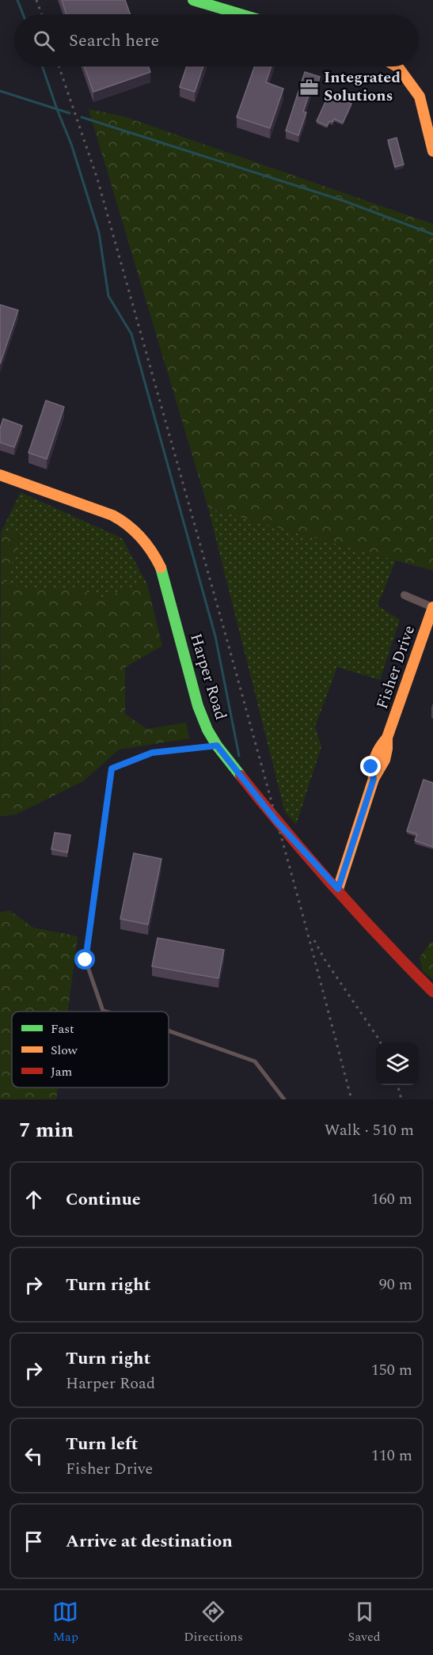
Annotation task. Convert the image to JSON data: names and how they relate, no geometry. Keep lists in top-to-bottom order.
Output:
{
  "streets": {
    "street": ["Fisher Drive", "Harper Road"]
  },
  "crossings": [
    ["Fisher Drive", "Harper Road"]
  ],
  "places": {
    "office": ["Integrated Solutions"]
  },
  "legend": ["Fast", "Slow", "Jam"],
  "page": {
    "search": "Search here",
    "heading": ["7 min", "Walk · 510 m"],
    "list": [
      ["Continue", "160 m"],
      ["Turn right", "90 m"],
      ["Turn right", "Harper Road", "150 m"],
      ["Turn left", "Fisher Drive", "110 m"],
      "Arrive at destination"
    ],
    "nav": ["Map", "Directions", "Saved"]
  }
}
